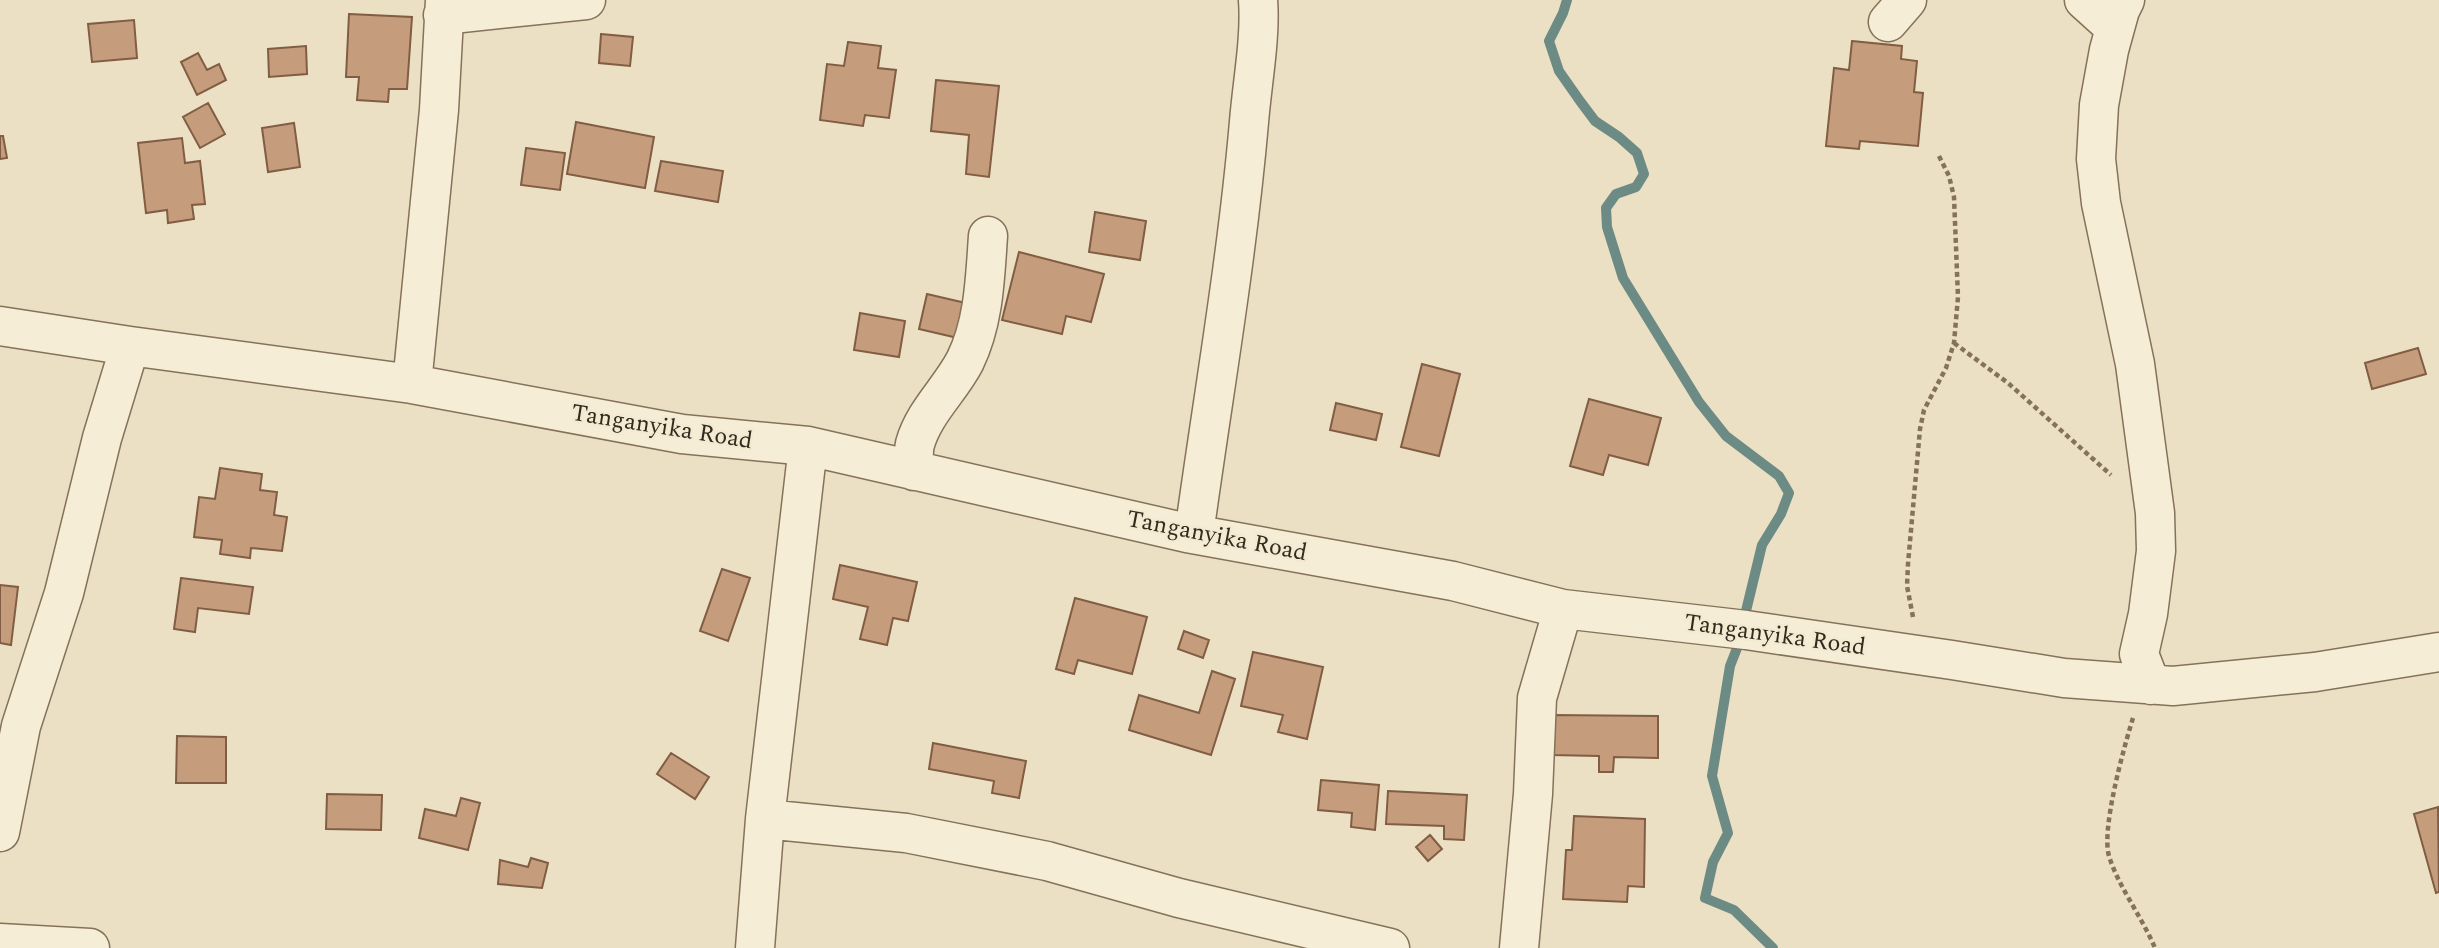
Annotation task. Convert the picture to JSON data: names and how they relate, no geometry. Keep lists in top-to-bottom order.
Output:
{
  "streets": {
    "street": ["Tanganyika Road"]
  }
}
